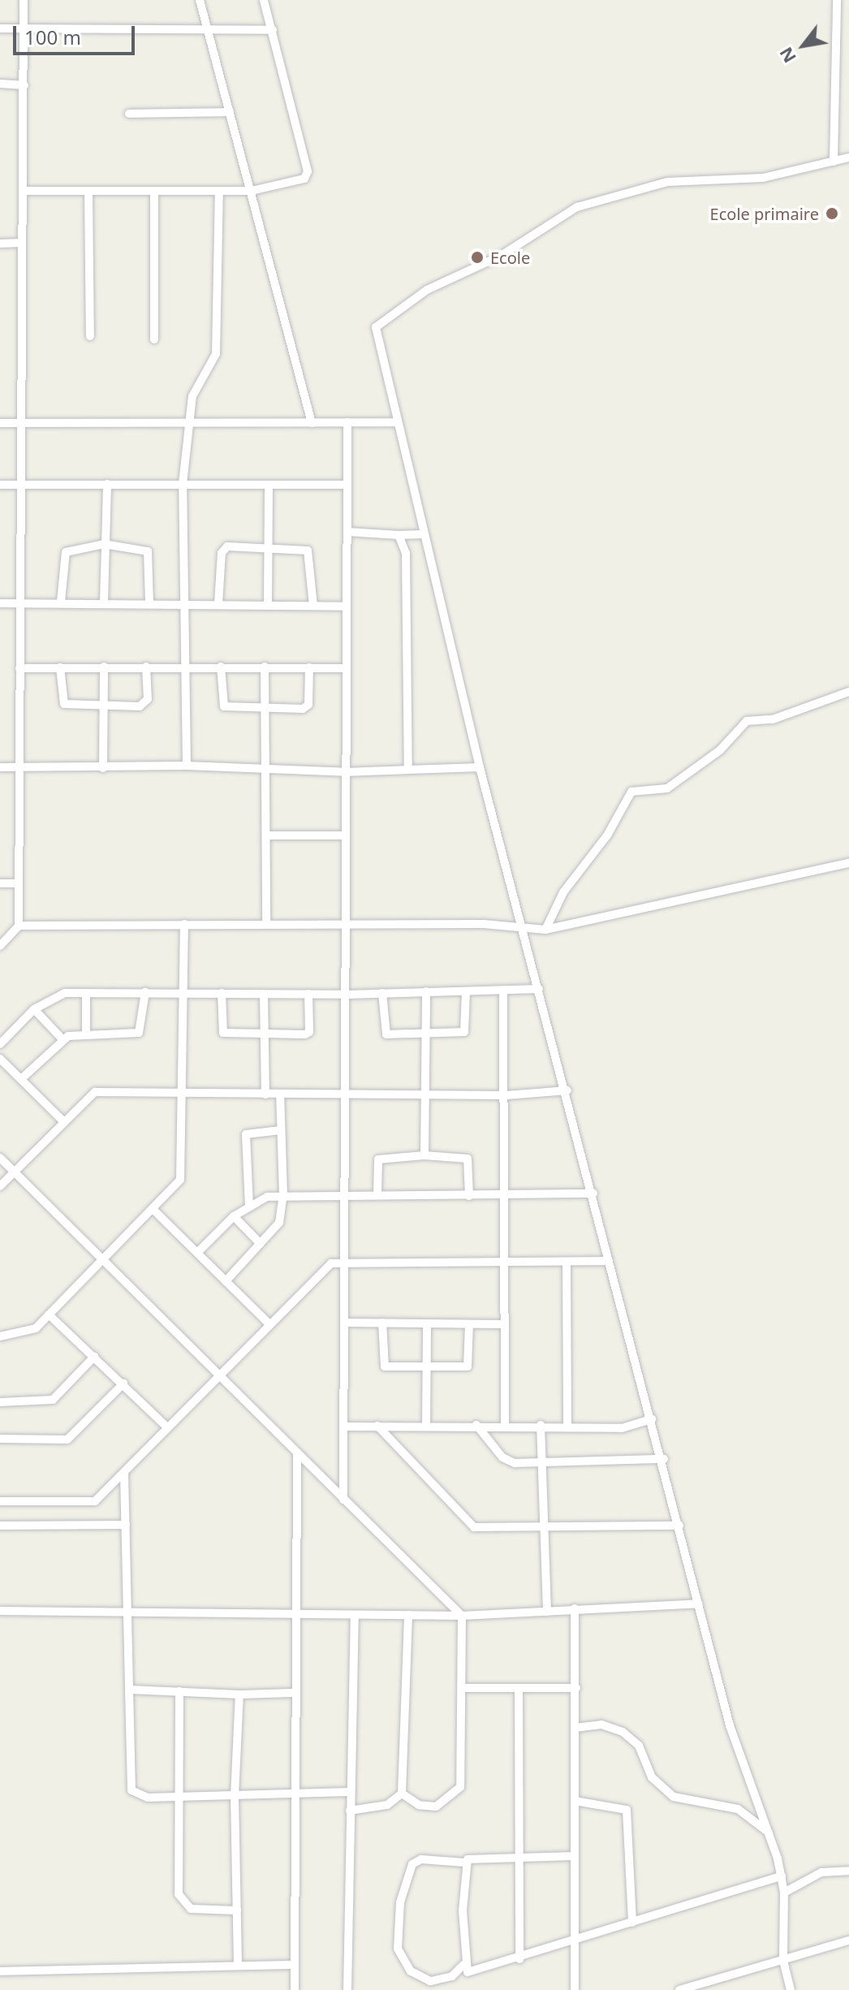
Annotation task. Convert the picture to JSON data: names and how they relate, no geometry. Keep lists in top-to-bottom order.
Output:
{
  "places": ["Ecole primaire", "Ecole"],
  "scale_bar": "100 m",
  "north": "bottom left"
}
